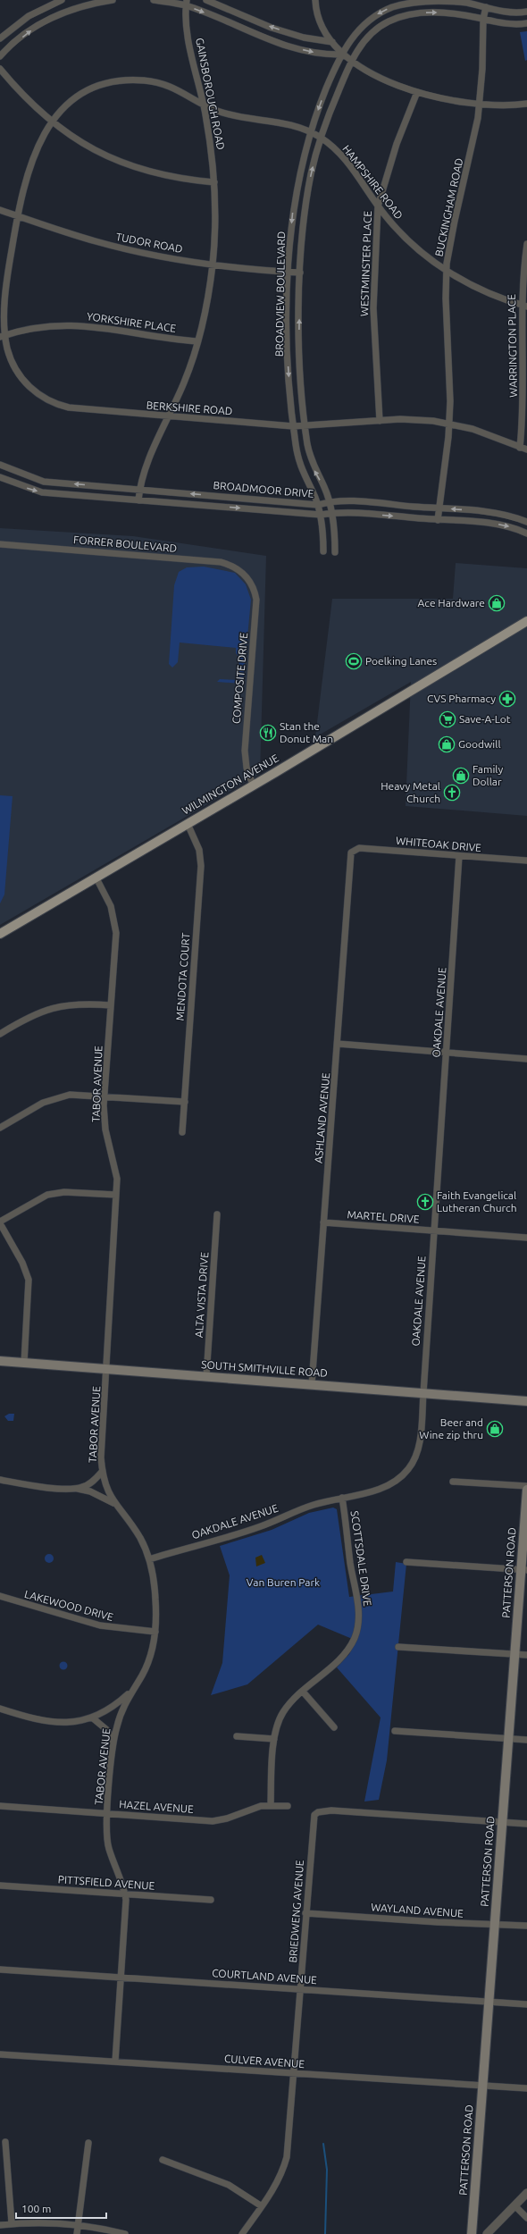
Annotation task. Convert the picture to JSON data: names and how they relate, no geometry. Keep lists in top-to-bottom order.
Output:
{
  "streets": {
    "main road": ["WILMINGTON AVENUE", "SOUTH SMITHVILLE ROAD", "PATTERSON ROAD"],
    "street": [
      "GAINSBOROUGH ROAD",
      "HAMPSHIRE ROAD",
      "BUCKINGHAM ROAD",
      "TUDOR ROAD",
      "WESTMINSTER PLACE",
      "BROADVIEW BOULEVARD",
      "YORKSHIRE PLACE",
      "WARRINGTON PLACE",
      "BERKSHIRE ROAD",
      "BROADMOOR DRIVE",
      "FORRER BOULEVARD",
      "COMPOSITE DRIVE",
      "WHITEOAK DRIVE",
      "MENDOTA COURT",
      "OAKDALE AVENUE",
      "TABOR AVENUE",
      "ASHLAND AVENUE",
      "MARTEL DRIVE",
      "ALTA VISTA DRIVE",
      "SCOTTSDALE DRIVE",
      "LAKEWOOD DRIVE",
      "HAZEL AVENUE",
      "PITTSFIELD AVENUE",
      "WAYLAND AVENUE",
      "BRIEDWENG AVENUE",
      "COURTLAND AVENUE",
      "CULVER AVENUE"
    ]
  },
  "crossings": [
    ["GAINSBOROUGH ROAD", "HAMPSHIRE ROAD"],
    ["GAINSBOROUGH ROAD", "TUDOR ROAD"],
    ["GAINSBOROUGH ROAD", "YORKSHIRE PLACE"],
    ["GAINSBOROUGH ROAD", "BERKSHIRE ROAD"],
    ["GAINSBOROUGH ROAD", "BROADMOOR DRIVE"],
    ["HAMPSHIRE ROAD", "BUCKINGHAM ROAD"],
    ["HAMPSHIRE ROAD", "TUDOR ROAD"],
    ["HAMPSHIRE ROAD", "WESTMINSTER PLACE"],
    ["HAMPSHIRE ROAD", "BROADVIEW BOULEVARD"],
    ["HAMPSHIRE ROAD", "WARRINGTON PLACE"],
    ["HAMPSHIRE ROAD", "BERKSHIRE ROAD"],
    ["BUCKINGHAM ROAD", "BROADVIEW BOULEVARD"],
    ["BUCKINGHAM ROAD", "BERKSHIRE ROAD"],
    ["BUCKINGHAM ROAD", "BROADMOOR DRIVE"],
    ["TUDOR ROAD", "BROADVIEW BOULEVARD"],
    ["TUDOR ROAD", "BERKSHIRE ROAD"],
    ["WESTMINSTER PLACE", "BERKSHIRE ROAD"],
    ["BROADVIEW BOULEVARD", "BERKSHIRE ROAD"],
    ["BROADVIEW BOULEVARD", "BROADMOOR DRIVE"],
    ["YORKSHIRE PLACE", "BERKSHIRE ROAD"],
    ["WARRINGTON PLACE", "BERKSHIRE ROAD"],
    ["FORRER BOULEVARD", "COMPOSITE DRIVE"],
    ["COMPOSITE DRIVE", "WILMINGTON AVENUE"],
    ["WILMINGTON AVENUE", "MENDOTA COURT"],
    ["WILMINGTON AVENUE", "TABOR AVENUE"],
    ["WHITEOAK DRIVE", "OAKDALE AVENUE"],
    ["WHITEOAK DRIVE", "ASHLAND AVENUE"],
    ["OAKDALE AVENUE", "TABOR AVENUE"],
    ["OAKDALE AVENUE", "MARTEL DRIVE"],
    ["OAKDALE AVENUE", "SOUTH SMITHVILLE ROAD"],
    ["OAKDALE AVENUE", "SCOTTSDALE DRIVE"],
    ["TABOR AVENUE", "SOUTH SMITHVILLE ROAD"],
    ["TABOR AVENUE", "LAKEWOOD DRIVE"],
    ["TABOR AVENUE", "HAZEL AVENUE"],
    ["TABOR AVENUE", "PITTSFIELD AVENUE"],
    ["TABOR AVENUE", "COURTLAND AVENUE"],
    ["TABOR AVENUE", "CULVER AVENUE"],
    ["ASHLAND AVENUE", "MARTEL DRIVE"],
    ["ASHLAND AVENUE", "SOUTH SMITHVILLE ROAD"],
    ["ALTA VISTA DRIVE", "SOUTH SMITHVILLE ROAD"],
    ["SCOTTSDALE DRIVE", "HAZEL AVENUE"],
    ["PATTERSON ROAD", "WAYLAND AVENUE"],
    ["PATTERSON ROAD", "BRIEDWENG AVENUE"],
    ["PATTERSON ROAD", "COURTLAND AVENUE"],
    ["PATTERSON ROAD", "CULVER AVENUE"],
    ["WAYLAND AVENUE", "BRIEDWENG AVENUE"],
    ["BRIEDWENG AVENUE", "COURTLAND AVENUE"],
    ["BRIEDWENG AVENUE", "CULVER AVENUE"]
  ],
  "parks": ["Van Buren Park"],
  "places": {
    "shop": [
      "Ace Hardware",
      "Goodwill",
      "Family Dollar",
      "Beer and Wine zip thru"
    ],
    "sports": ["Poelking Lanes"],
    "pharmacy": ["CVS Pharmacy"],
    "supermarket": ["Save-A-Lot"],
    "restaurant": ["Stan the Donut Man"],
    "church": ["Heavy Metal Church", "Faith Evangelical Lutheran Church"]
  },
  "scale_bar": "100 m"
}
